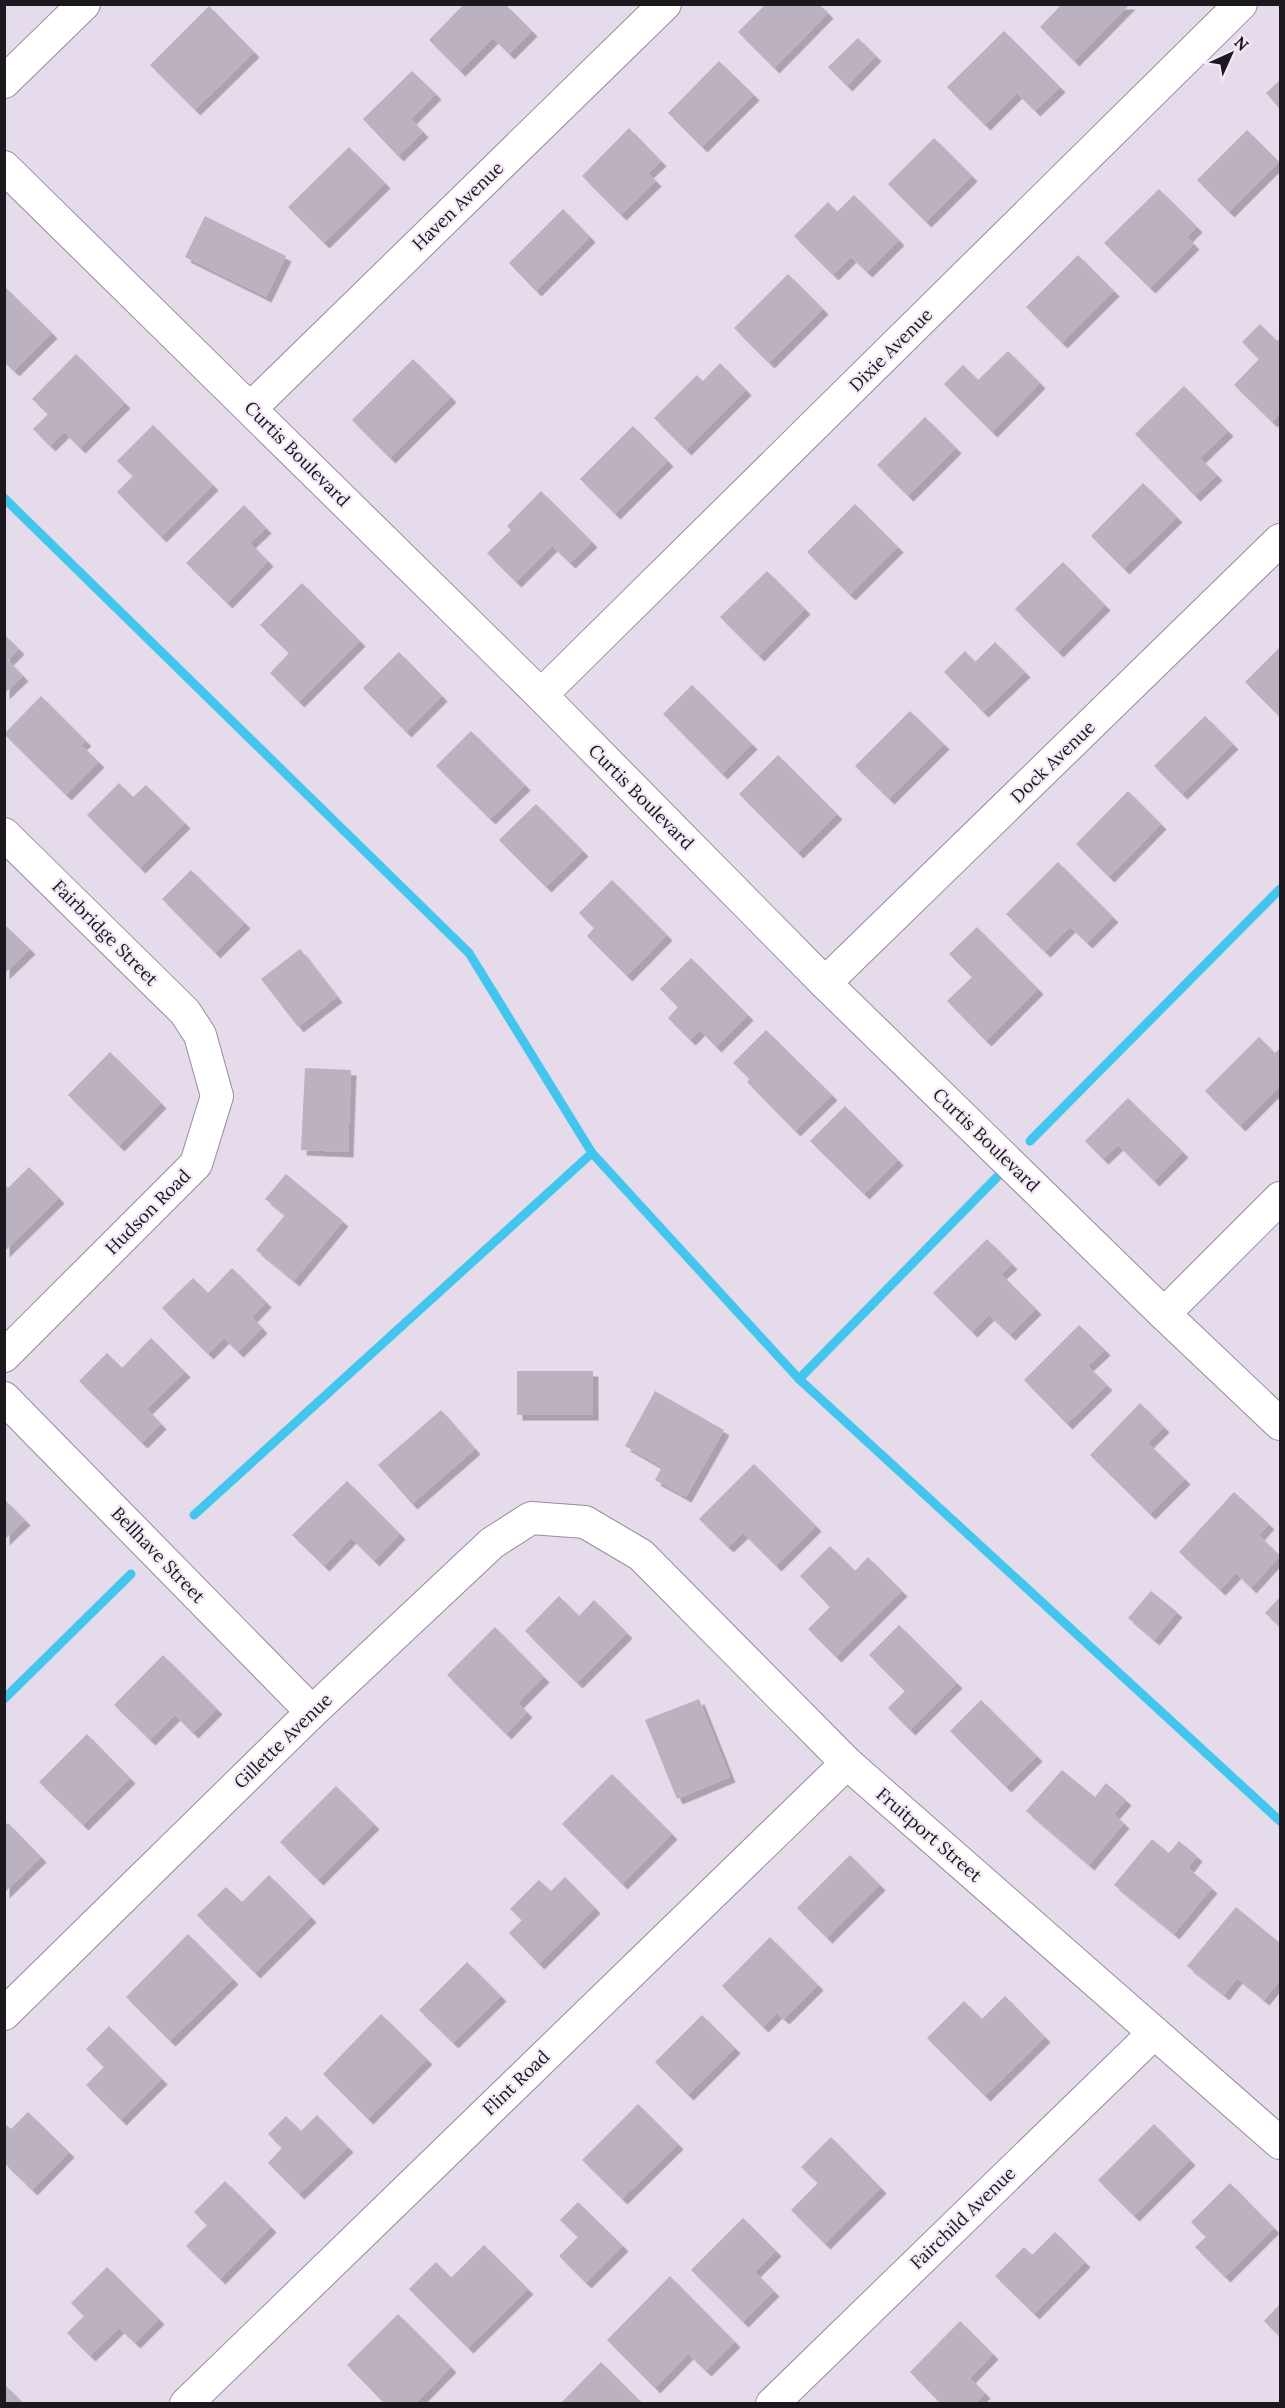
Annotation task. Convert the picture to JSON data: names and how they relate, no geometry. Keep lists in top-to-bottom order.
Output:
{
  "streets": {
    "street": [
      "Haven Avenue",
      "Dixie Avenue",
      "Curtis Boulevard",
      "Dock Avenue",
      "Fairbridge Street",
      "Hudson Road",
      "Bellhave Street",
      "Gillette Avenue",
      "Fruitport Street",
      "Flint Road",
      "Fairchild Avenue"
    ]
  },
  "crossings": [
    ["Haven Avenue", "Curtis Boulevard"],
    ["Dixie Avenue", "Curtis Boulevard"],
    ["Curtis Boulevard", "Dock Avenue"],
    ["Fairbridge Street", "Hudson Road"],
    ["Bellhave Street", "Gillette Avenue"],
    ["Gillette Avenue", "Fruitport Street"],
    ["Fruitport Street", "Flint Road"],
    ["Fruitport Street", "Fairchild Avenue"]
  ],
  "north": "top right"
}
